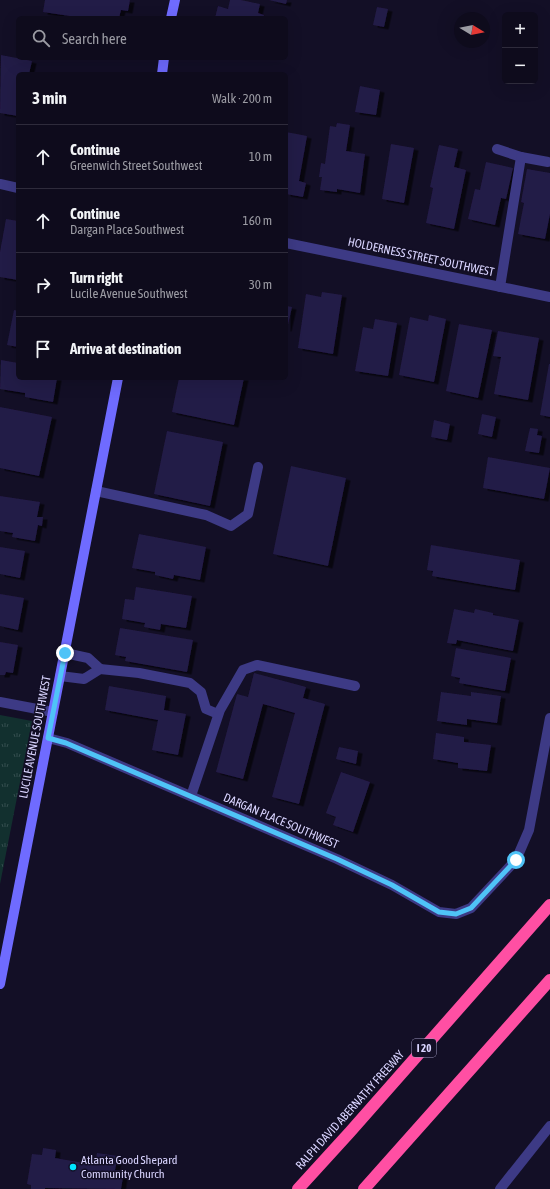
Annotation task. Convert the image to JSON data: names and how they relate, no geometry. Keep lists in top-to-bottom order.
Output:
{
  "streets": {
    "highway": ["I 20", "RALPH DAVID ABERNATHY FREEWAY"],
    "street": ["HOLDERNESS STREET SOUTHWEST", "LUCILE AVENUE SOUTHWEST", "DARGAN PLACE SOUTHWEST"]
  },
  "crossings": [
    ["LUCILE AVENUE SOUTHWEST", "DARGAN PLACE SOUTHWEST"]
  ],
  "places": ["Atlanta Good Shepard Community Church"],
  "north": "right",
  "page": {
    "map_buttons": ["+", "−"],
    "search": "Search here",
    "heading": ["3 min", "Walk · 200 m"],
    "list": [
      ["Continue", "Greenwich Street Southwest", "10 m"],
      ["Continue", "Dargan Place Southwest", "160 m"],
      ["Turn right", "Lucile Avenue Southwest", "30 m"],
      "Arrive at destination"
    ]
  }
}
